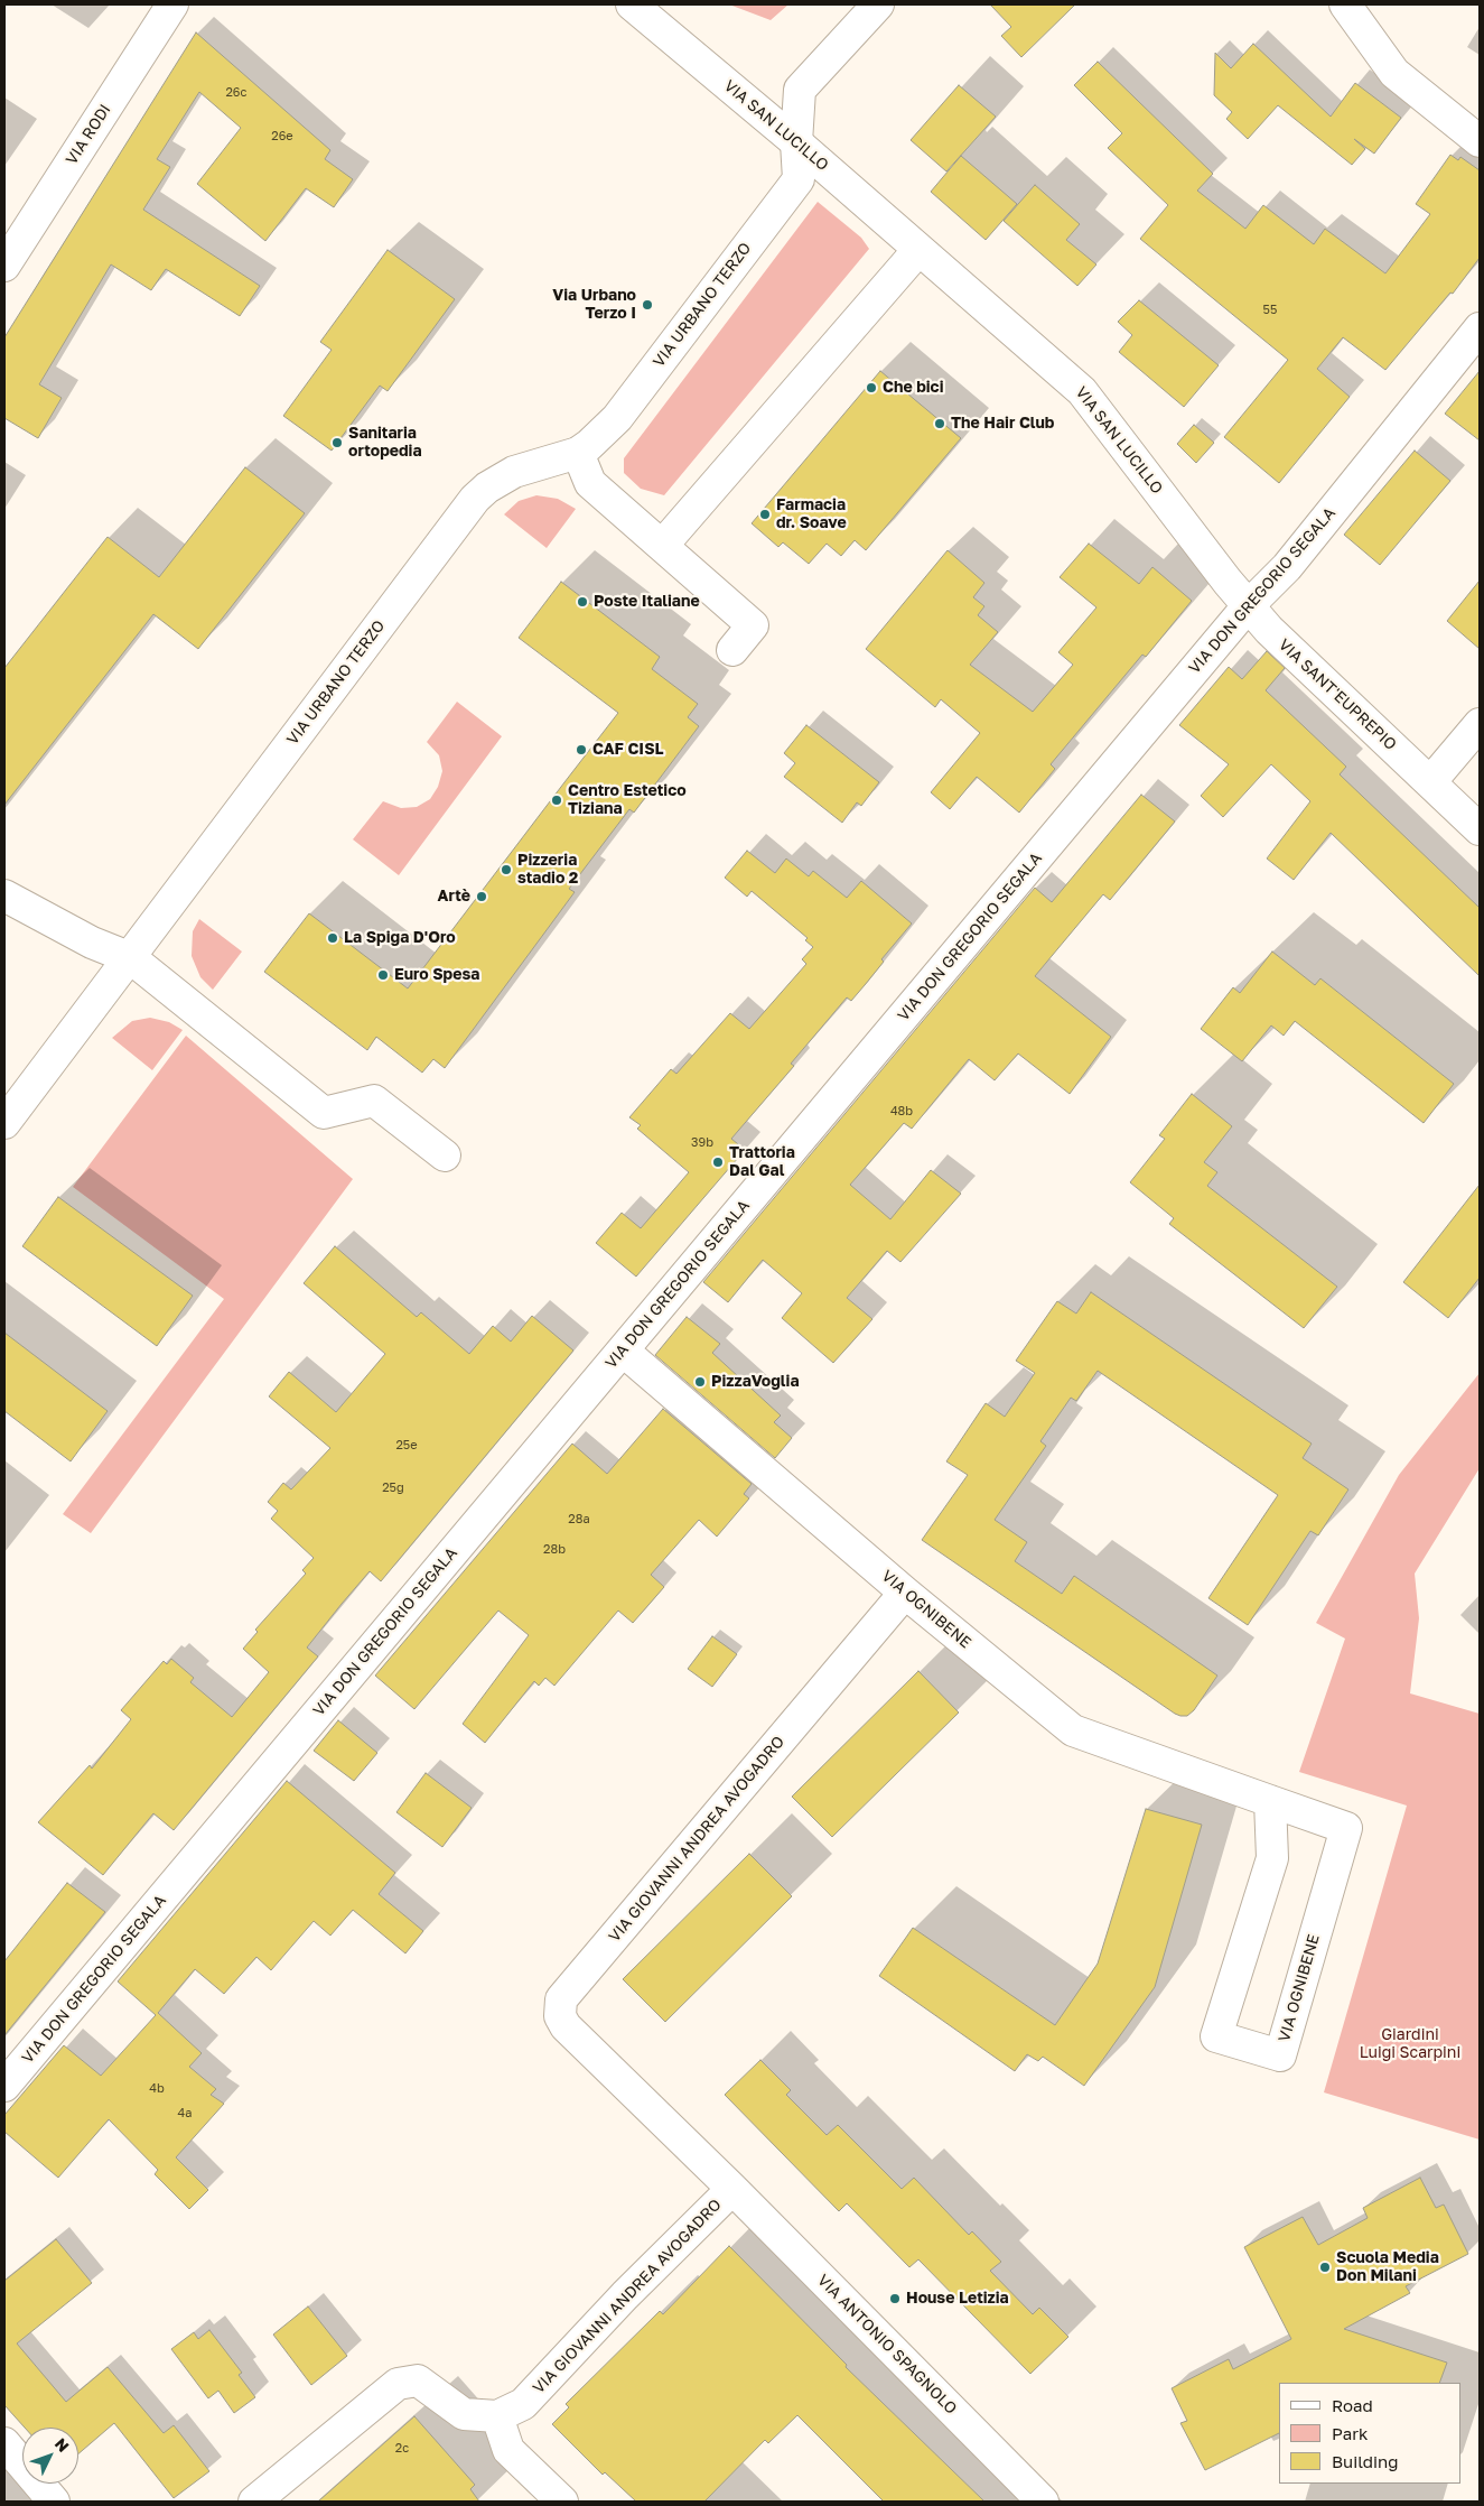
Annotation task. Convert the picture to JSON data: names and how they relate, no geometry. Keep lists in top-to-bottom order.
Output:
{
  "streets": {
    "street": [
      "VIA SAN LUCILLO",
      "VIA RODI",
      "VIA URBANO TERZO",
      "VIA DON GREGORIO SEGALA",
      "VIA SANT'EUPREPIO",
      "VIA OGNIBENE",
      "VIA GIOVANNI ANDREA AVOGADRO",
      "VIA ANTONIO SPAGNOLO"
    ]
  },
  "crossings": [
    ["VIA SAN LUCILLO", "VIA URBANO TERZO"],
    ["VIA SAN LUCILLO", "VIA DON GREGORIO SEGALA"],
    ["VIA SAN LUCILLO", "VIA SANT'EUPREPIO"],
    ["VIA DON GREGORIO SEGALA", "VIA SANT'EUPREPIO"],
    ["VIA DON GREGORIO SEGALA", "VIA OGNIBENE"],
    ["VIA OGNIBENE", "VIA GIOVANNI ANDREA AVOGADRO"],
    ["VIA GIOVANNI ANDREA AVOGADRO", "VIA ANTONIO SPAGNOLO"]
  ],
  "parks": ["Giardini Luigi Scarpini"],
  "places": [
    "Via Urbano Terzo I",
    "Che bici",
    "The Hair Club",
    "Sanitaria ortopedia",
    "Farmacia dr. Soave",
    "Poste Italiane",
    "CAF CISL",
    "Centro Estetico Tiziana",
    "Pizzeria stadio 2",
    "Artè",
    "La Spiga D'Oro",
    "Euro Spesa",
    "Trattoria Dal Gal",
    "PizzaVoglia",
    "Scuola Media Don Milani",
    "House Letizia"
  ],
  "house_numbers": [
    "26c",
    "26e",
    "55",
    "48b",
    "39b",
    "25e",
    "25g",
    "28a",
    "28b",
    "4b",
    "4a",
    "2c"
  ],
  "legend": ["Road", "Park", "Building"],
  "north": "top right"
}
